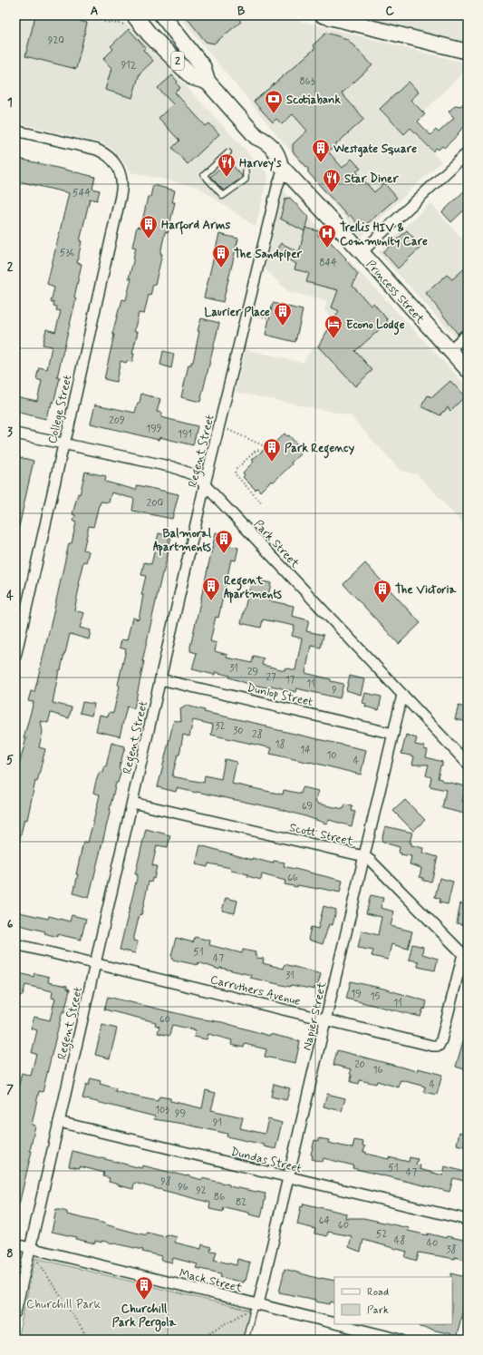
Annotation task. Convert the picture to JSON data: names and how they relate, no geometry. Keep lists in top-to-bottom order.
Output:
{
  "streets": {
    "main road": ["2", "Princess Street"],
    "street": [
      "College Street",
      "Regent Street",
      "Park Street",
      "Dunlop Street",
      "Scott Street",
      "Carruthers Avenue",
      "Napier Street",
      "Dundas Street",
      "Mack Street"
    ]
  },
  "crossings": [
    ["Princess Street", "Regent Street"],
    ["College Street", "Park Street"],
    ["Regent Street", "Park Street"],
    ["Regent Street", "Dunlop Street"],
    ["Regent Street", "Scott Street"],
    ["Regent Street", "Carruthers Avenue"],
    ["Regent Street", "Dundas Street"],
    ["Regent Street", "Mack Street"],
    ["Park Street", "Napier Street"],
    ["Dunlop Street", "Napier Street"],
    ["Scott Street", "Carruthers Avenue"],
    ["Scott Street", "Napier Street"],
    ["Carruthers Avenue", "Napier Street"],
    ["Napier Street", "Dundas Street"],
    ["Napier Street", "Mack Street"]
  ],
  "parks": ["Churchill Park"],
  "places": {
    "bank": ["Scotiabank"],
    "building": [
      "Westgate Square",
      "Harford Arms",
      "The Sandpiper",
      "Laurier Place",
      "Park Regency",
      "Balmoral Apartments",
      "Regent Apartments",
      "The Victoria",
      "Churchill Park Pergola"
    ],
    "restaurant": ["Harvey's", "Star Diner"],
    "hospital": ["Trellis HIV & Community Care"],
    "hotel": ["Econo Lodge"]
  },
  "house_numbers": [
    "920",
    "912",
    "863",
    "544",
    "536",
    "844",
    "209",
    "199",
    "191",
    "200",
    "31",
    "29",
    "27",
    "17",
    "11",
    "9",
    "32",
    "30",
    "28",
    "18",
    "14",
    "10",
    "4",
    "69",
    "66",
    "51",
    "47",
    "31",
    "19",
    "15",
    "11",
    "60",
    "20",
    "16",
    "4",
    "103",
    "99",
    "91",
    "51",
    "47",
    "98",
    "96",
    "92",
    "86",
    "82",
    "64",
    "60",
    "52",
    "48",
    "40",
    "38"
  ],
  "legend": ["Road", "Park"],
  "grid": {
    "columns": ["A", "B", "C"],
    "rows": [
      "1",
      "2",
      "3",
      "4",
      "5",
      "6",
      "7",
      "8"
    ]
  }
}
